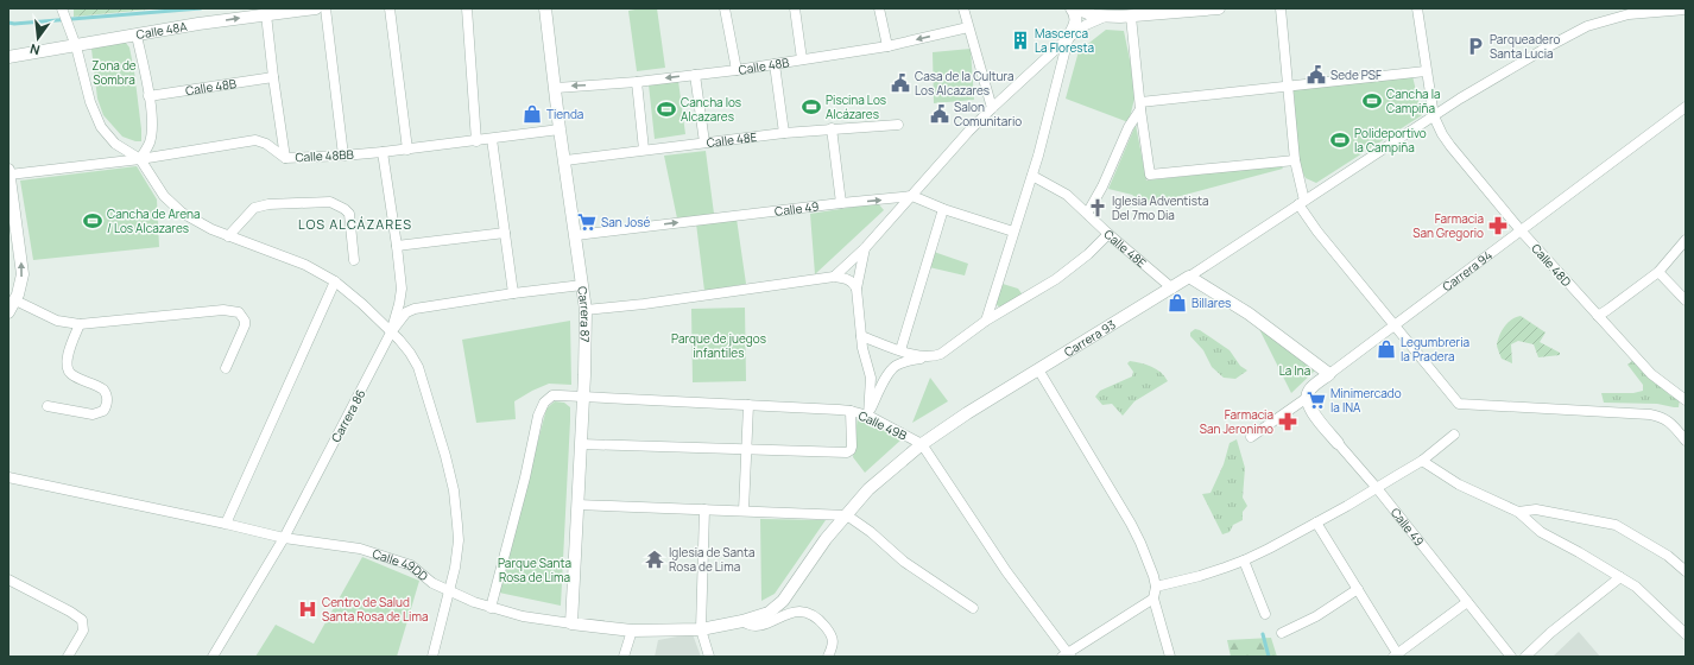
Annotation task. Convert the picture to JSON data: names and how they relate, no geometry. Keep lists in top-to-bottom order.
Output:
{
  "streets": {
    "street": [
      "Calle 48A",
      "Calle 48B",
      "Calle 48E",
      "Calle 48BB",
      "Calle 49",
      "Calle 48D",
      "Carrera 94",
      "Carrera 87",
      "Carrera 93",
      "Carrera 86",
      "Calle 49B",
      "Calle 49DD"
    ]
  },
  "crossings": [
    ["Calle 48B", "Carrera 87"],
    ["Calle 48E", "Carrera 87"],
    ["Calle 48E", "Carrera 93"],
    ["Calle 48BB", "Carrera 87"],
    ["Calle 48BB", "Carrera 86"],
    ["Calle 49", "Carrera 94"],
    ["Calle 49", "Carrera 87"],
    ["Calle 48D", "Carrera 94"],
    ["Calle 48D", "Carrera 93"],
    ["Carrera 87", "Calle 49B"],
    ["Carrera 87", "Calle 49DD"],
    ["Carrera 93", "Calle 49B"],
    ["Carrera 93", "Calle 49DD"],
    ["Carrera 86", "Calle 49DD"],
    ["Calle 49B", "Calle 49DD"]
  ],
  "one_way": ["Calle 48A", "Calle 48B"],
  "districts": ["LOS ALCÁZARES"],
  "parks": [
    "Zona de Sombra",
    "Parque de juegos infantiles",
    "La Ina",
    "Parque Santa Rosa de Lima"
  ],
  "places": {
    "building": ["Mascerca La Floresta"],
    "parking": ["Parqueadero Santa Lucia"],
    "public building": ["Sede PSF", "Casa de la Cultura Los Alcazares", "Salon Comunitario"],
    "sports": [
      "Cancha la Campiña",
      "Piscina Los Alcázares",
      "Cancha los Alcazares",
      "Polideportivo la Campiña",
      "Cancha de Arena / Los Alcazares"
    ],
    "shop": ["Tienda", "Billares", "Legumbreria la Pradera"],
    "church": ["Iglesia Adventista Del 7mo Dia"],
    "supermarket": ["San José", "Minimercado la INA"],
    "pharmacy": ["Farmacia San Gregorio", "Farmacia San Jeronimo"],
    "temple": ["Iglesia de Santa Rosa de Lima"],
    "hospital": ["Centro de Salud Santa Rosa de Lima"]
  },
  "north": "bottom"
}
